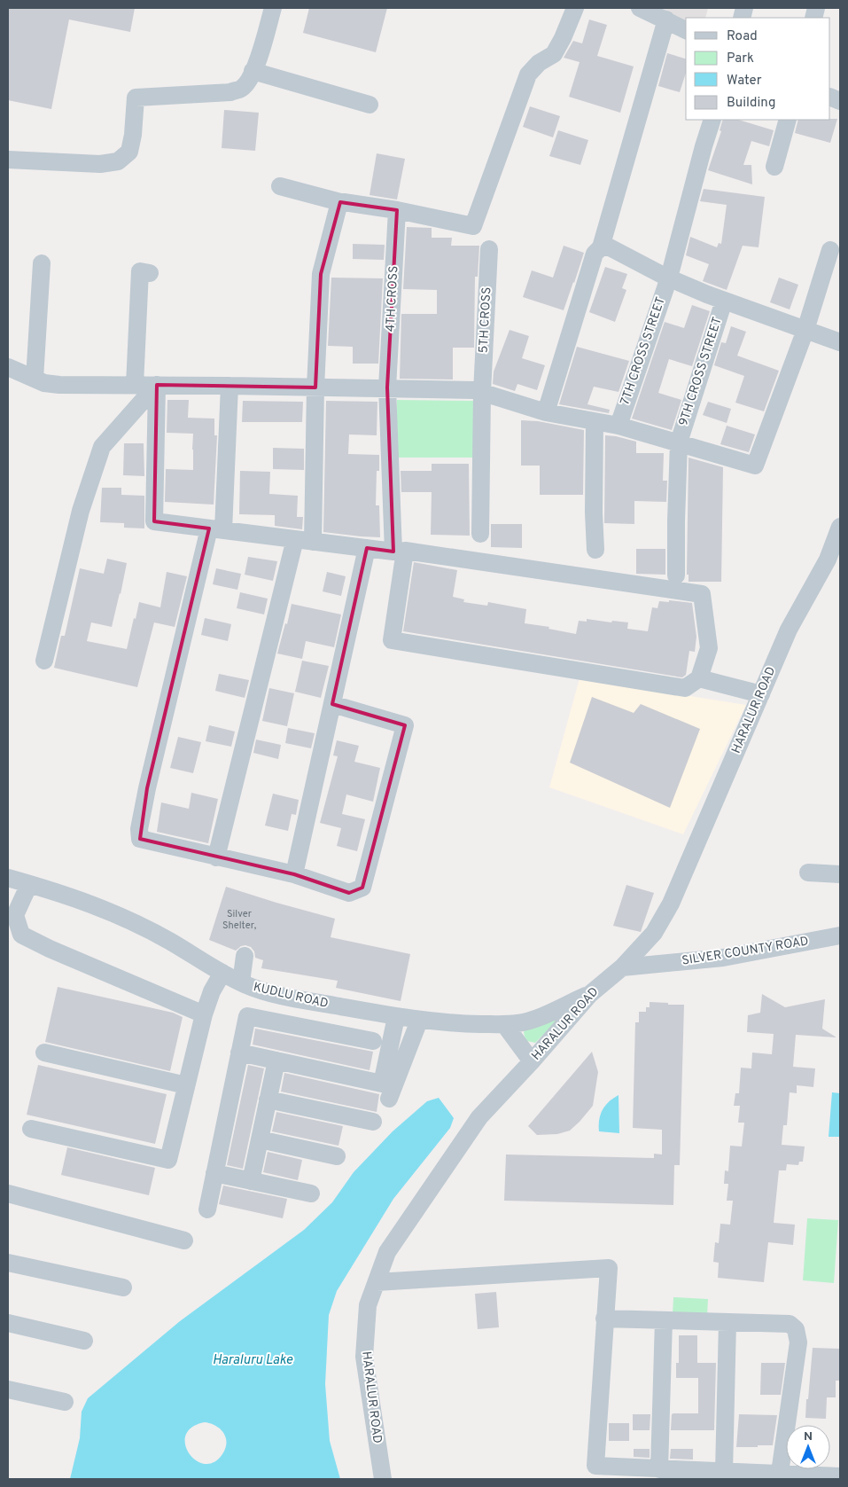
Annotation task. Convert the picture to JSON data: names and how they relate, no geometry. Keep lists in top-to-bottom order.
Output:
{
  "streets": {
    "street": [
      "4TH CROSS",
      "5TH CROSS",
      "7TH CROSS STREET",
      "9TH CROSS STREET",
      "HARALUR ROAD",
      "SILVER COUNTY ROAD",
      "KUDLU ROAD"
    ]
  },
  "crossings": [
    ["HARALUR ROAD", "SILVER COUNTY ROAD"],
    ["HARALUR ROAD", "KUDLU ROAD"]
  ],
  "water": ["Haraluru Lake"],
  "house_numbers": ["Silver Shelter,"],
  "legend": [
    "Road",
    "Park",
    "Water",
    "Building"
  ],
  "north": "top"
}
